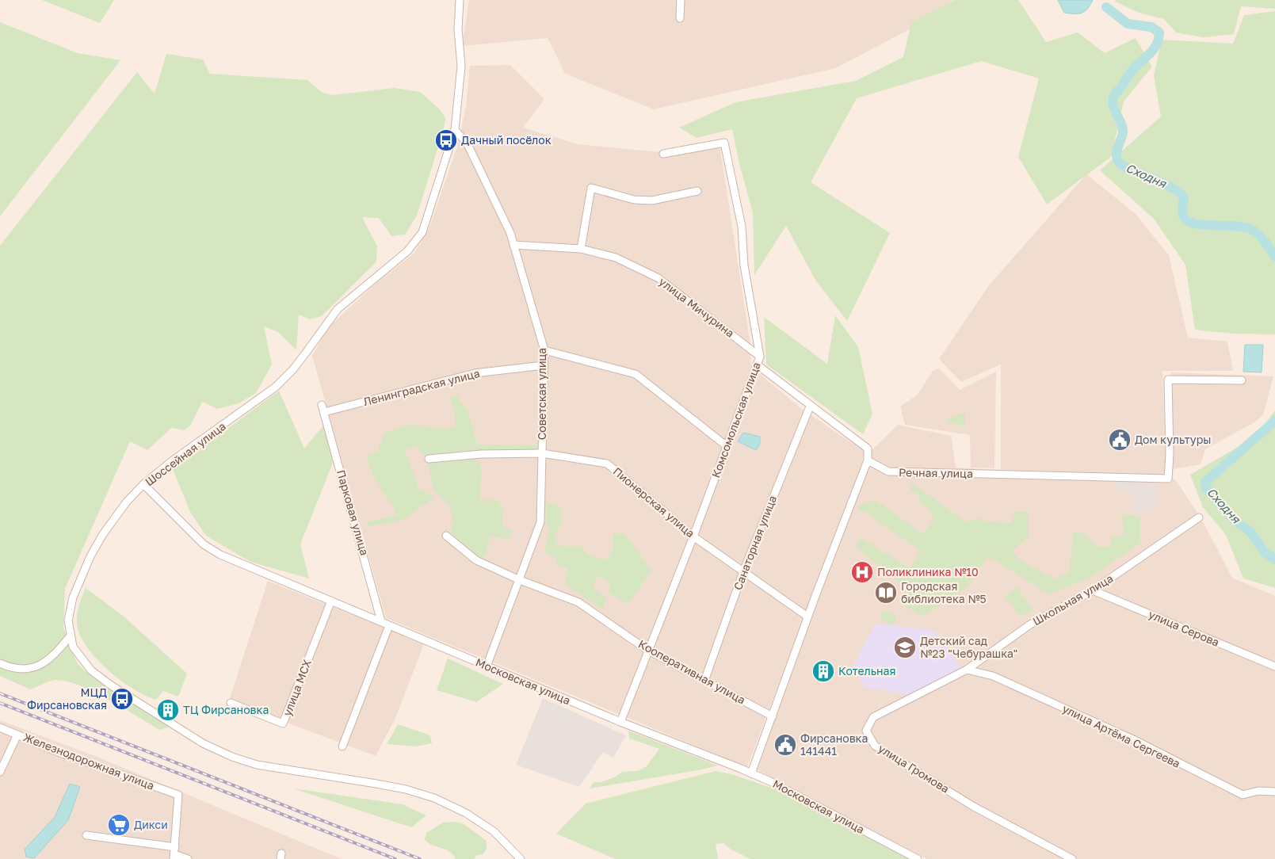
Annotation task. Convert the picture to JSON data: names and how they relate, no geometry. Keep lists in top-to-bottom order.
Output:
{
  "streets": {
    "street": [
      "улица Мичурина",
      "Ленинградская улица",
      "Советская улица",
      "Комсомольская улица",
      "Шоссейная улица",
      "Речная улица",
      "Пионерская улица",
      "Парковая улица",
      "Санаторная улица",
      "Школьная улица",
      "улица Серова",
      "Кооперативная улица",
      "Московская улица",
      "улица МСХ",
      "улица Артёма Сергеева",
      "Железнодорожная улица",
      "улица Громова"
    ]
  },
  "crossings": [
    ["улица Мичурина", "Советская улица"],
    ["улица Мичурина", "Комсомольская улица"],
    ["Ленинградская улица", "Советская улица"],
    ["Ленинградская улица", "Парковая улица"],
    ["Советская улица", "Шоссейная улица"],
    ["Советская улица", "Пионерская улица"],
    ["Советская улица", "Кооперативная улица"],
    ["Советская улица", "Московская улица"],
    ["Комсомольская улица", "Пионерская улица"],
    ["Комсомольская улица", "Кооперативная улица"],
    ["Комсомольская улица", "Московская улица"],
    ["Шоссейная улица", "Московская улица"],
    ["Пионерская улица", "Санаторная улица"],
    ["Парковая улица", "Московская улица"],
    ["Санаторная улица", "Кооперативная улица"],
    ["Школьная улица", "улица Серова"],
    ["Школьная улица", "улица Артёма Сергеева"],
    ["Школьная улица", "улица Громова"],
    ["Московская улица", "улица МСХ"],
    ["улица Артёма Сергеева", "улица Громова"]
  ],
  "water": ["Сходня"],
  "places": {
    "bus stop": ["Дачный посёлок", "МЦД Фирсановская"],
    "public building": ["Дом культуры", "Фирсановка 141441"],
    "hospital": ["Поликлиника №10"],
    "library": ["Городская библиотека №5"],
    "school or university": ["Детский сад №23 \"Чебурашка\""],
    "building": ["Котельная", "ТЦ Фирсановка"],
    "supermarket": ["Дикси"]
  }
}
